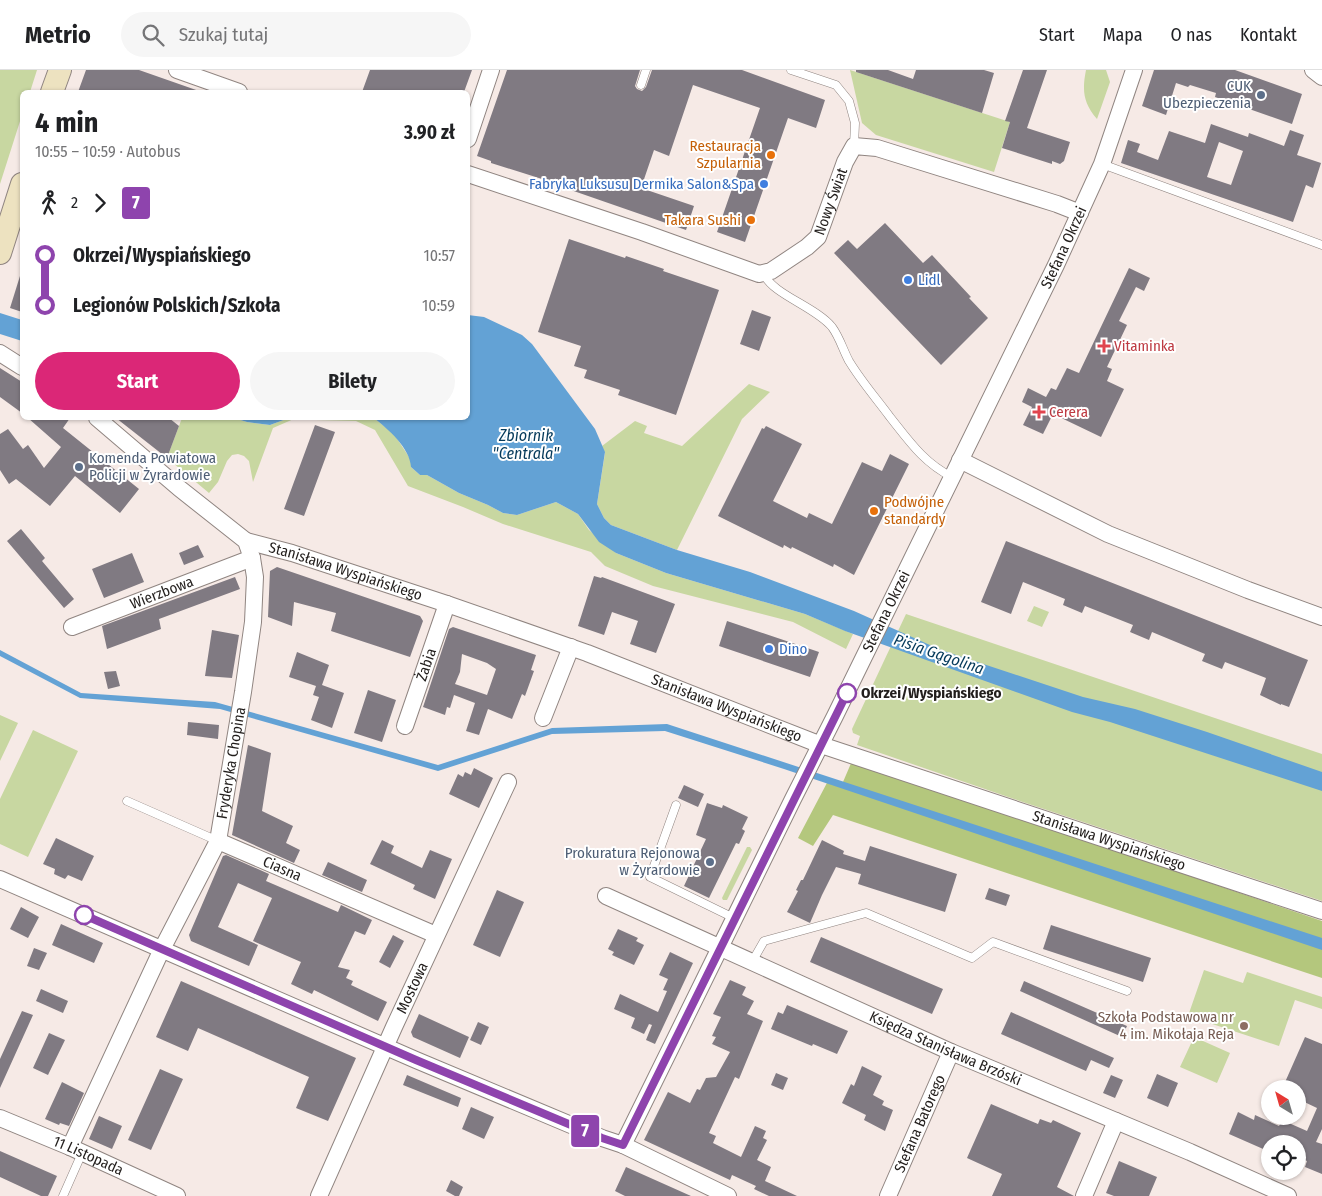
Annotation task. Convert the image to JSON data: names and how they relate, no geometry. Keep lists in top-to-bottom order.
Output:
{
  "streets": {
    "street": [
      "Nowy Świat",
      "Stefana Okrzei",
      "Stanisława Wyspiańskiego",
      "Wierzbowa",
      "Żabia",
      "Fryderyka Chopina",
      "Ciasna",
      "Mostowa",
      "Księdza Stanisława Brzóski",
      "Stefana Batorego",
      "11 Listopada"
    ]
  },
  "crossings": [
    ["Stefana Okrzei", "Stanisława Wyspiańskiego"],
    ["Stefana Okrzei", "Księdza Stanisława Brzóski"],
    ["Stanisława Wyspiańskiego", "Żabia"],
    ["Stanisława Wyspiańskiego", "Fryderyka Chopina"],
    ["Wierzbowa", "Fryderyka Chopina"],
    ["Fryderyka Chopina", "Ciasna"],
    ["Fryderyka Chopina", "11 Listopada"],
    ["Ciasna", "Mostowa"],
    ["Księdza Stanisława Brzóski", "Stefana Batorego"]
  ],
  "water": ["Zbiornik \"Centrala\"", "Pisia Gągolina"],
  "places": {
    "other": [
      "CUK Ubezpieczenia",
      "Restauracja Szpularnia",
      "Fabryka Luksusu Dermika Salon&Spa",
      "Takara Sushi",
      "Lidl",
      "Komenda Powiatowa Policji w Żyrardowie",
      "Podwójne standardy",
      "Dino",
      "Okrzei/Wyspiańskiego",
      "Prokuratura Rejonowa w Żyrardowie",
      "Szkoła Podstawowa nr 4 im. Mikołaja Reja"
    ],
    "health": ["Vitaminka", "Cerera"]
  },
  "lines": ["bus line 7"],
  "north": "top left",
  "page": {
    "header": "Metrio",
    "search": "Szukaj tutaj",
    "nav": [
      "Start",
      "Mapa",
      "O nas",
      "Kontakt"
    ],
    "on_map": "7",
    "heading": ["4 min", "10:55 – 10:59 · Autobus", "3.90 zł"],
    "legs": ["2", "7"],
    "list": [
      {
        "name": "Okrzei/Wyspiańskiego",
        "value": "10:57"
      },
      {
        "name": "Legionów Polskich/Szkoła",
        "value": "10:59"
      }
    ],
    "buttons": ["Start", "Bilety"]
  }
}
